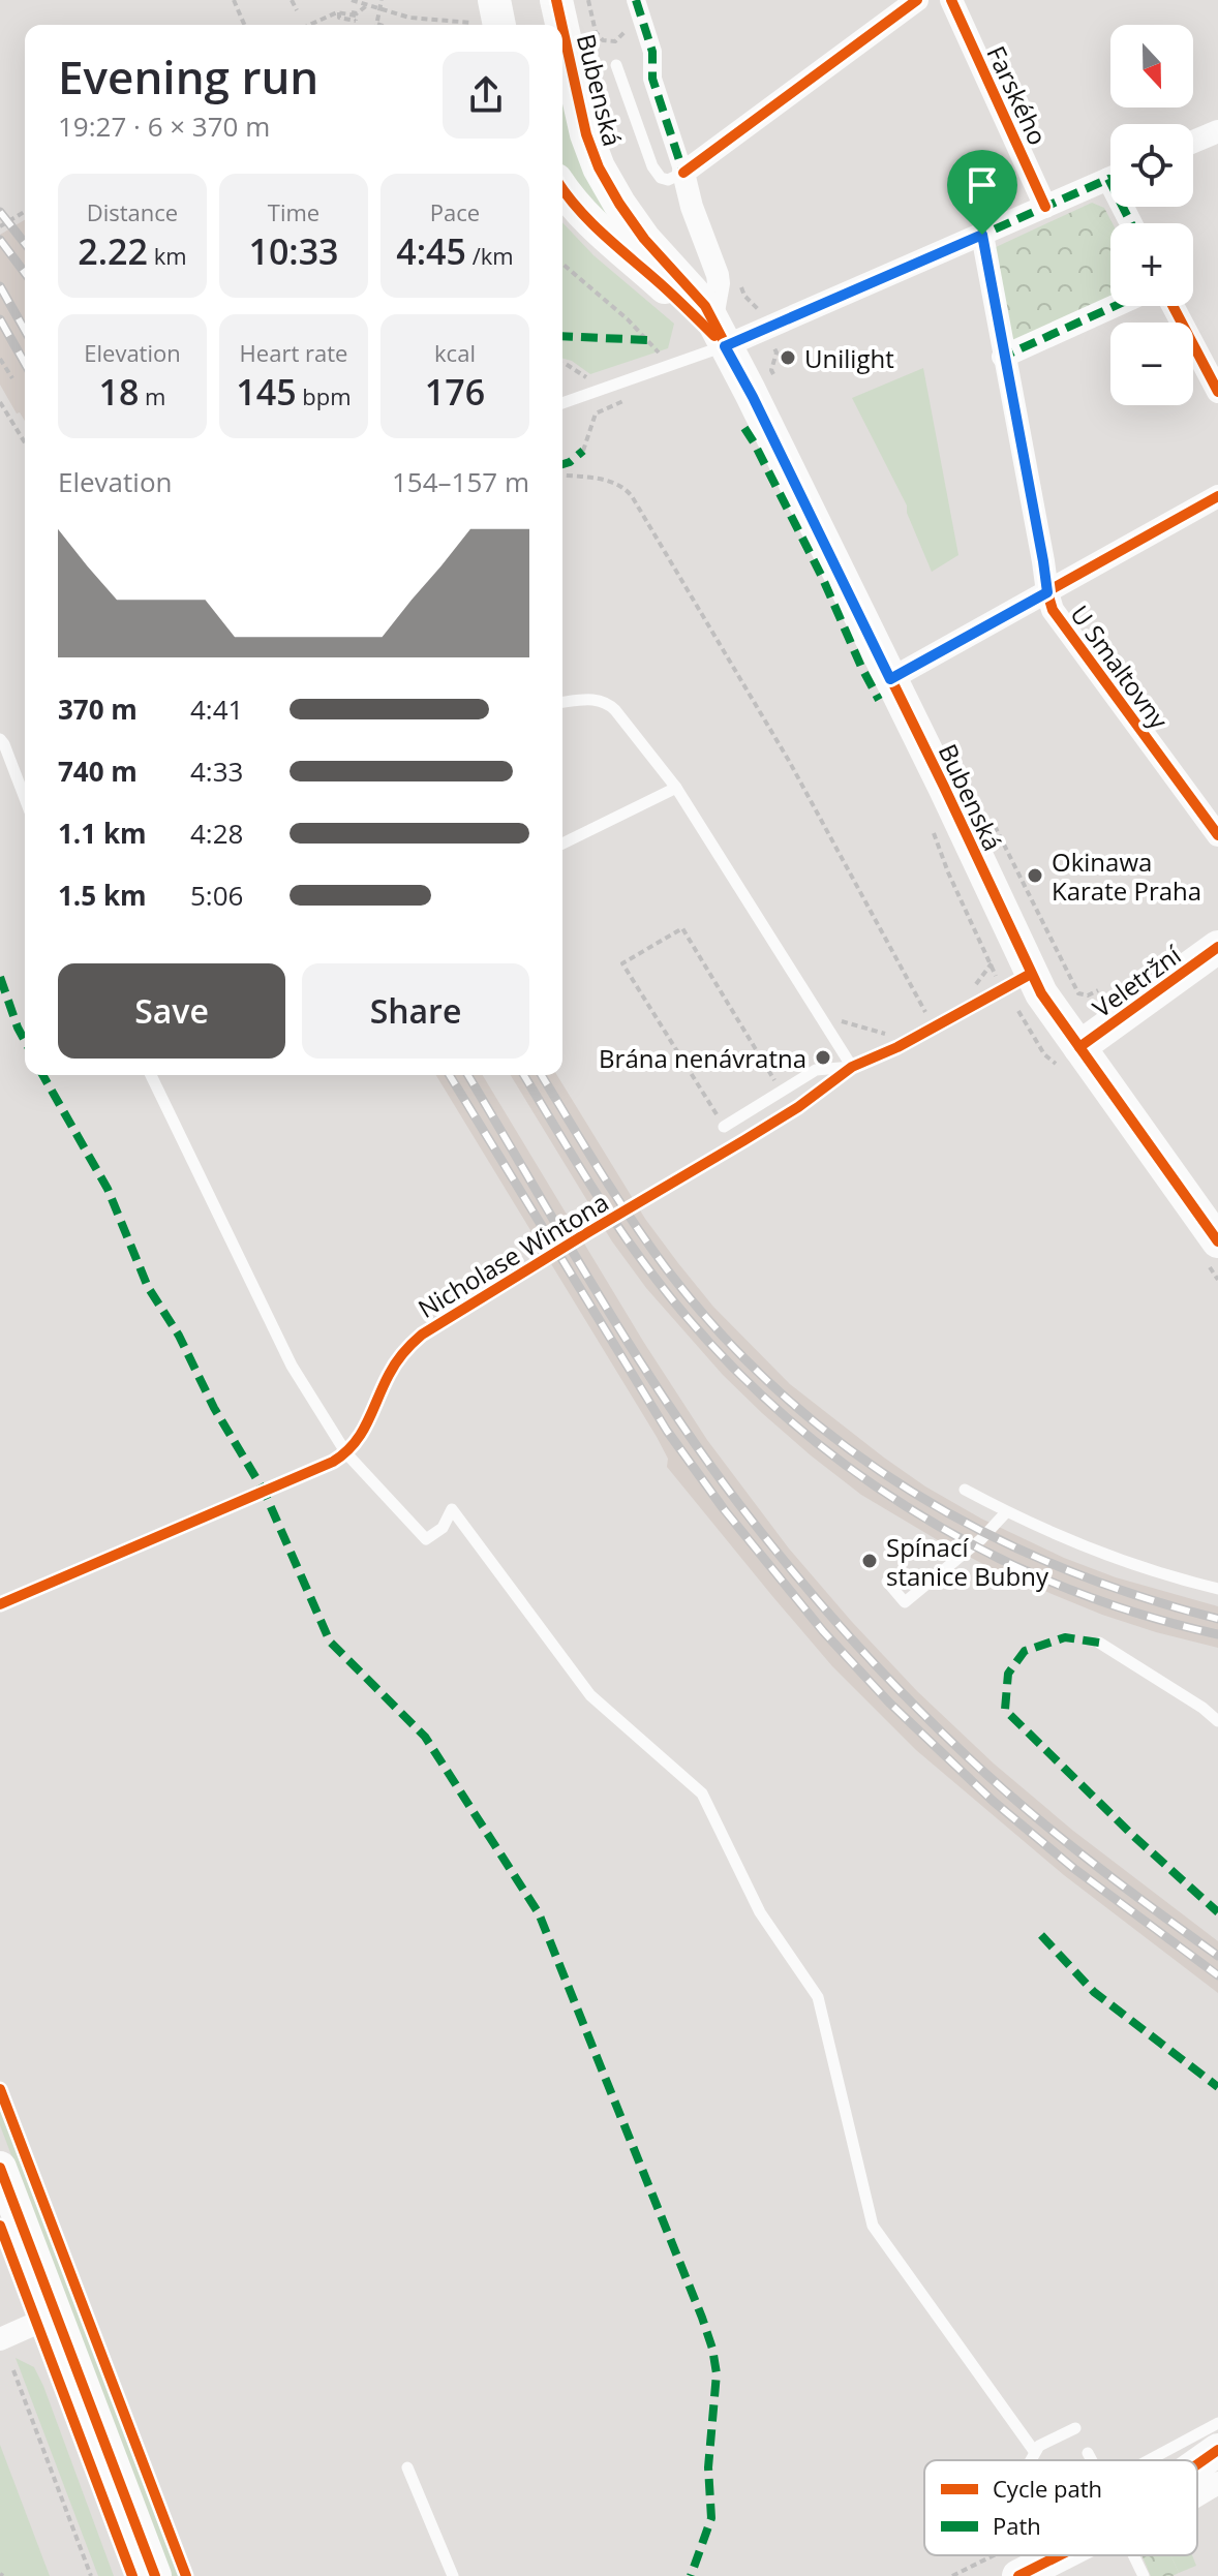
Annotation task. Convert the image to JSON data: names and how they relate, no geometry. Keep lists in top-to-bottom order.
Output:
{
  "streets": {
    "main road": ["Bubenská", "Veletržní"],
    "street": ["Farského", "U Smaltovny"],
    "cycle path": ["Nicholase Wintona"]
  },
  "crossings": [
    ["Bubenská", "Veletržní"]
  ],
  "places": [
    "Unilight",
    "Okinawa Karate Praha",
    "Brána nenávratna",
    "Spínací stanice Bubny"
  ],
  "legend": ["Cycle path", "Path"],
  "north": "bottom",
  "page": {
    "map_buttons": ["+", "−"],
    "heading": ["Evening run", "19:27 · 6 × 370 m"],
    "stats": [
      ["Distance", "2.22 km"],
      ["Time", "10:33"],
      ["Pace", "4:45 /km"],
      ["Elevation", "18 m"],
      ["Heart rate", "145 bpm"],
      ["kcal", "176"]
    ],
    "chart": ["Elevation", "154–157 m"],
    "list": [
      {
        "name": "370 m",
        "note": "4:41"
      },
      {
        "name": "740 m",
        "note": "4:33"
      },
      {
        "name": "1.1 km",
        "note": "4:28"
      },
      {
        "name": "1.5 km",
        "note": "5:06"
      }
    ],
    "buttons": ["Save", "Share"]
  }
}
